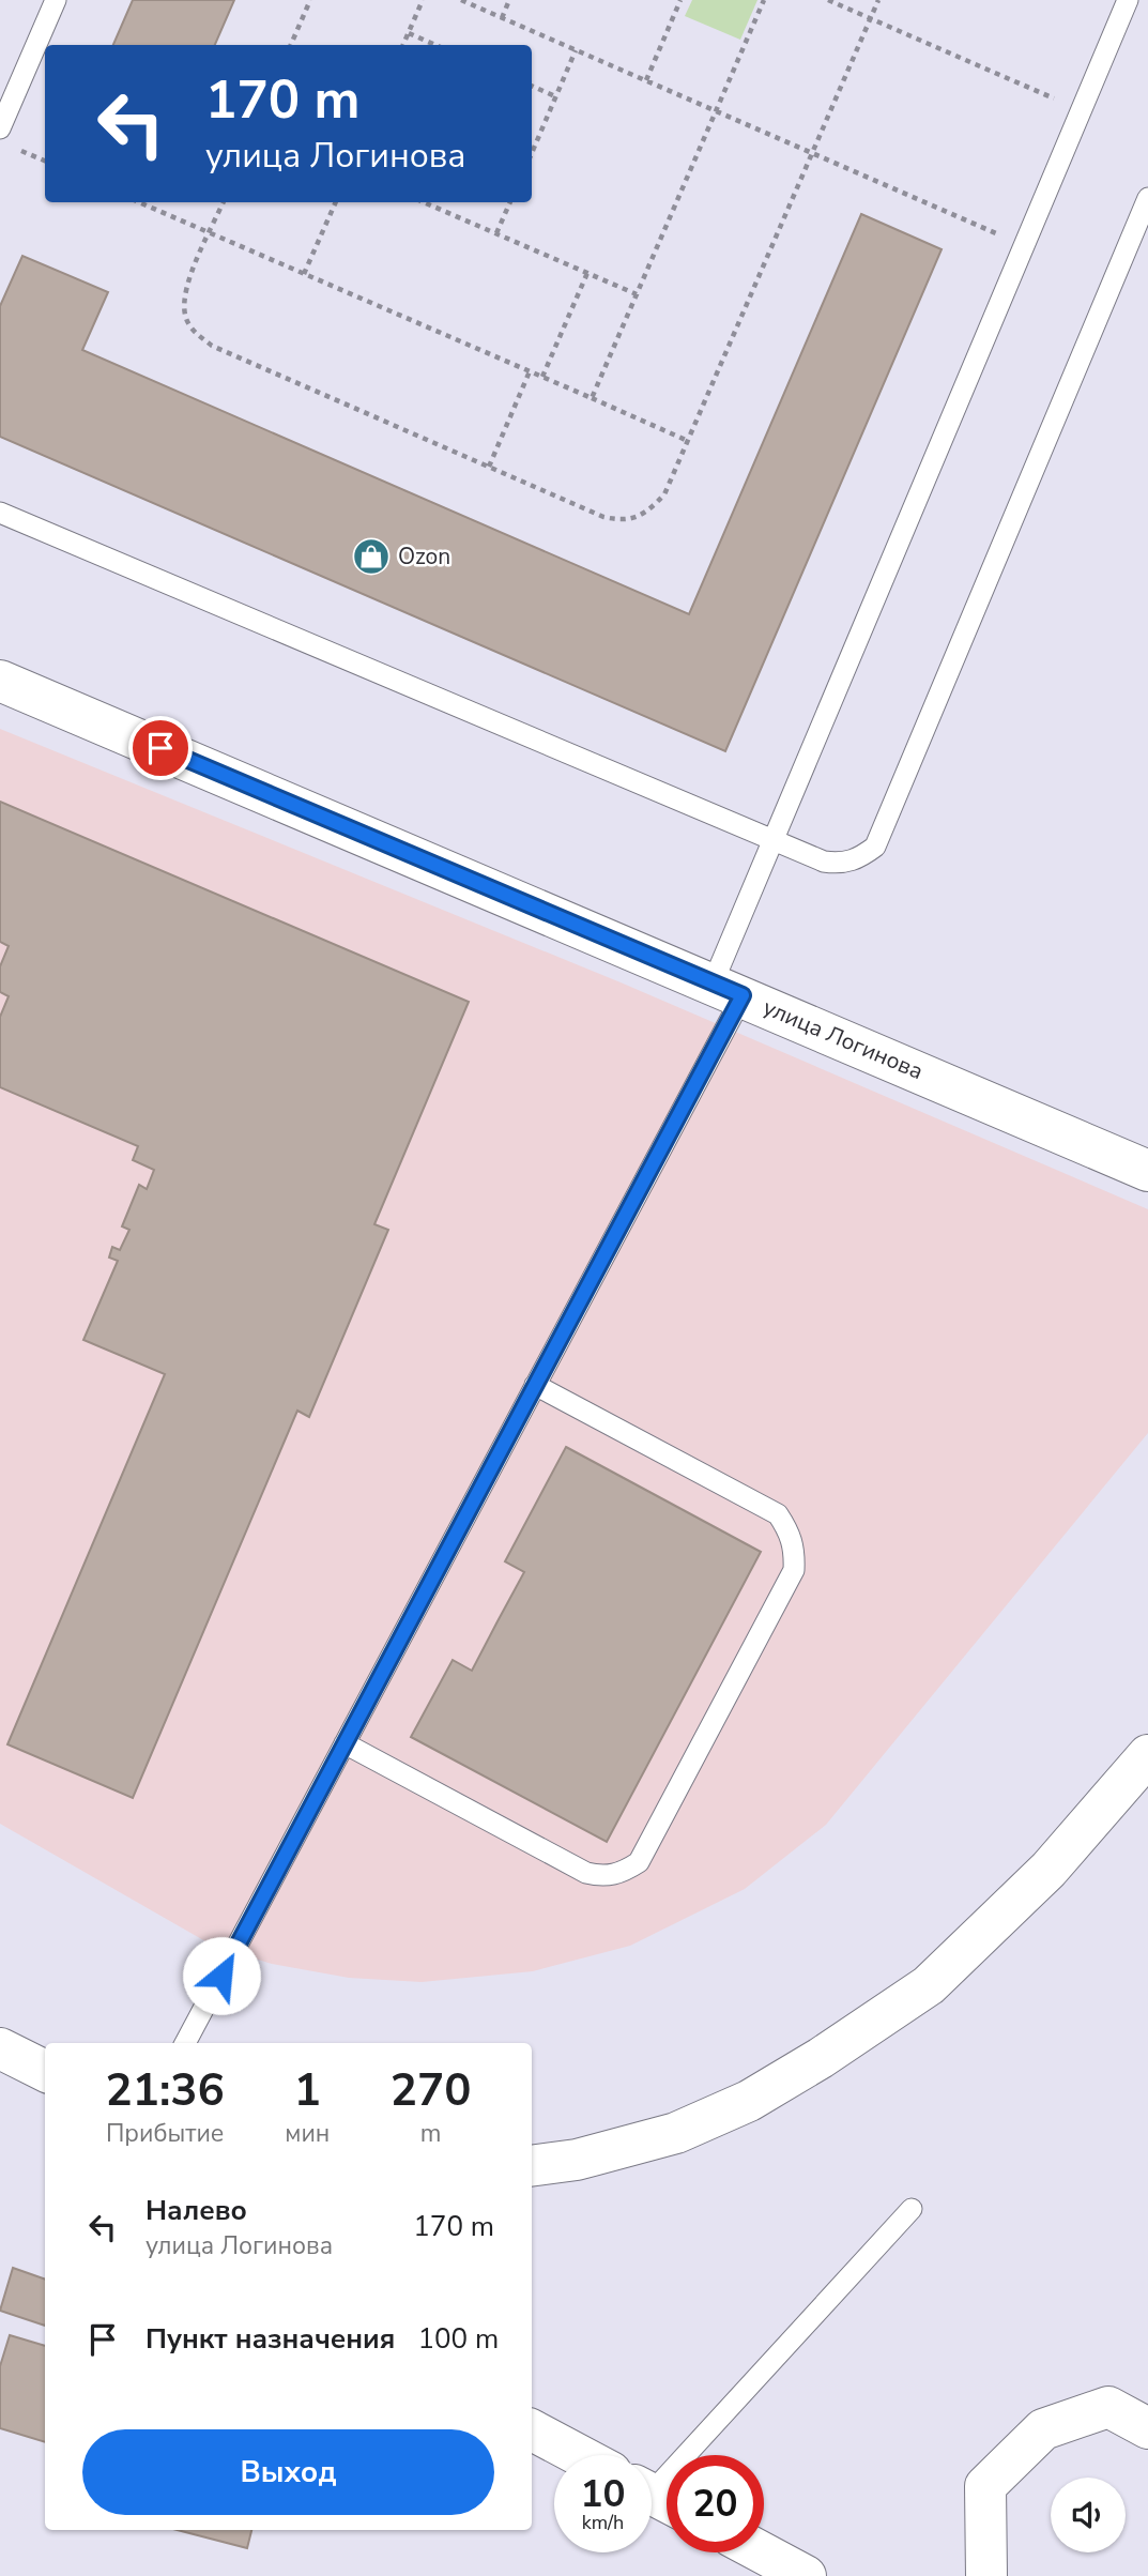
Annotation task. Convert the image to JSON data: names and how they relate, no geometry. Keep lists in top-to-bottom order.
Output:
{
  "streets": {
    "street": ["улица Логинова"]
  },
  "places": {
    "shop": ["Ozon"]
  },
  "page": {
    "turn": ["170 m", "улица Логинова"],
    "eta": [
      "21:36",
      "Прибытие",
      "1",
      "мин",
      "270",
      "m"
    ],
    "list": [
      {
        "name": "Налево",
        "note": "улица Логинова",
        "value": "170 m"
      },
      {
        "name": "Пункт назначения",
        "value": "100 m"
      }
    ],
    "buttons": "Выход",
    "speed": "10 km/h",
    "limit": "20"
  }
}
